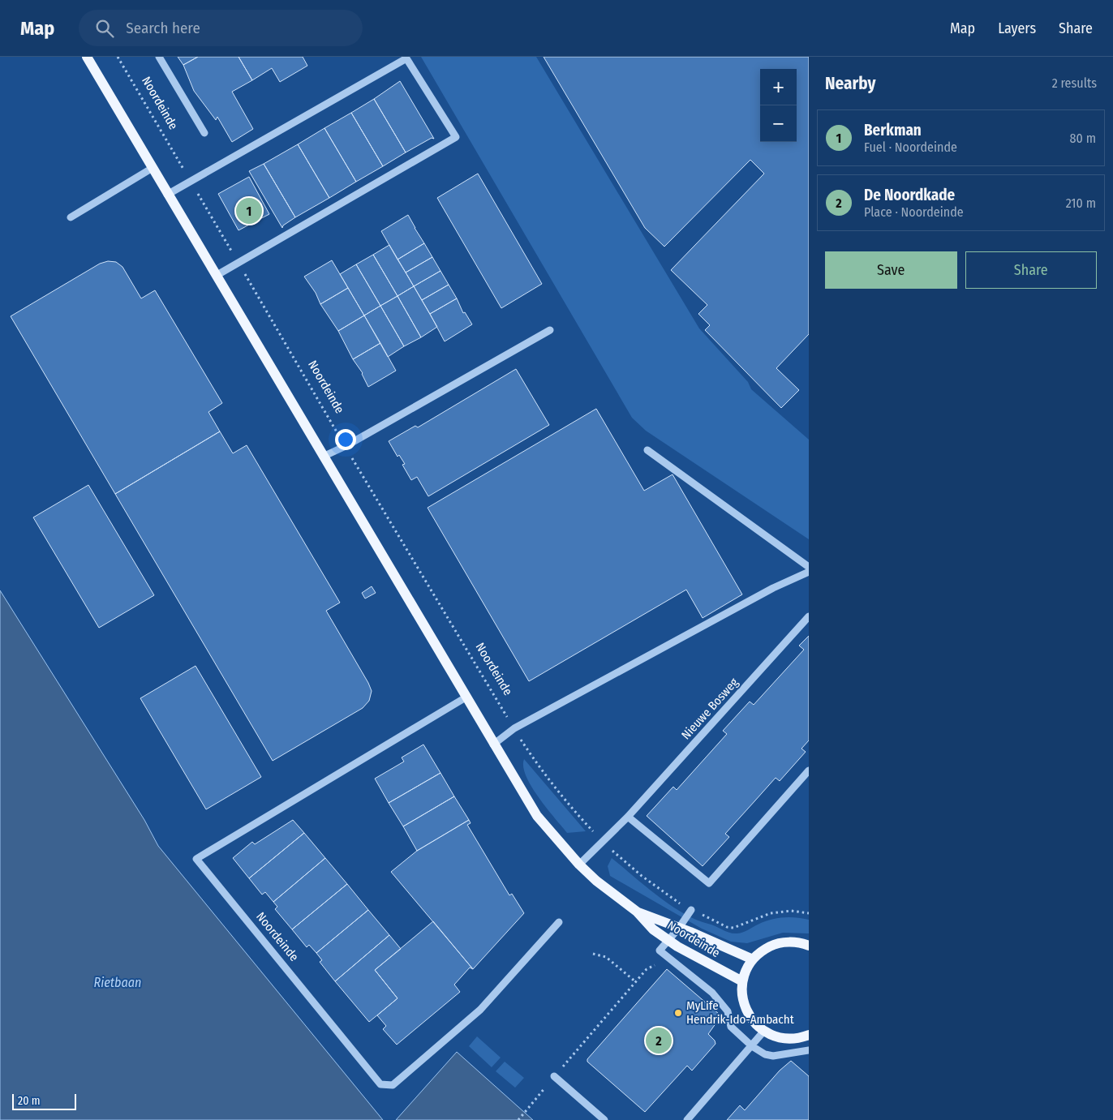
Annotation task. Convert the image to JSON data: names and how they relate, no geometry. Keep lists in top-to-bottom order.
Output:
{
  "streets": {
    "main road": ["Noordeinde"],
    "street": ["Nieuwe Bosweg"]
  },
  "crossings": [
    ["Noordeinde", "Nieuwe Bosweg"]
  ],
  "water": ["Rietbaan"],
  "places": ["MyLife Hendrik-Ido-Ambacht"],
  "scale_bar": "20 m",
  "page": {
    "header": "Map",
    "search": "Search here",
    "nav": ["Map", "Layers", "Share"],
    "heading": ["Nearby", "2 results"],
    "map_buttons": ["+", "−"],
    "list": [
      {
        "mark": "1",
        "name": "Berkman",
        "note": "Fuel · Noordeinde",
        "value": "80 m"
      },
      {
        "mark": "2",
        "name": "De Noordkade",
        "note": "Place · Noordeinde",
        "value": "210 m"
      }
    ],
    "pins": ["1", "2"],
    "buttons": ["Save", "Share"],
    "scale": "20 m"
  }
}
